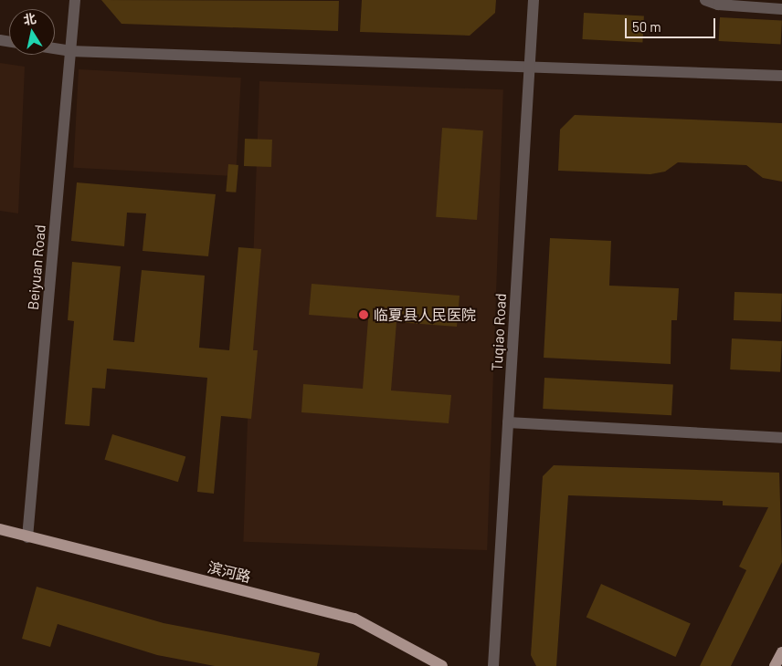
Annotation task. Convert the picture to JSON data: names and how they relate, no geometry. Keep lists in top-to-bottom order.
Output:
{
  "streets": {
    "main road": ["滨河路"],
    "street": ["Beiyuan Road", "Tuqiao Road"]
  },
  "crossings": [
    ["Beiyuan Road", "滨河路"]
  ],
  "places": ["临夏县人民医院"],
  "scale_bar": "50 m",
  "north": "top"
}
